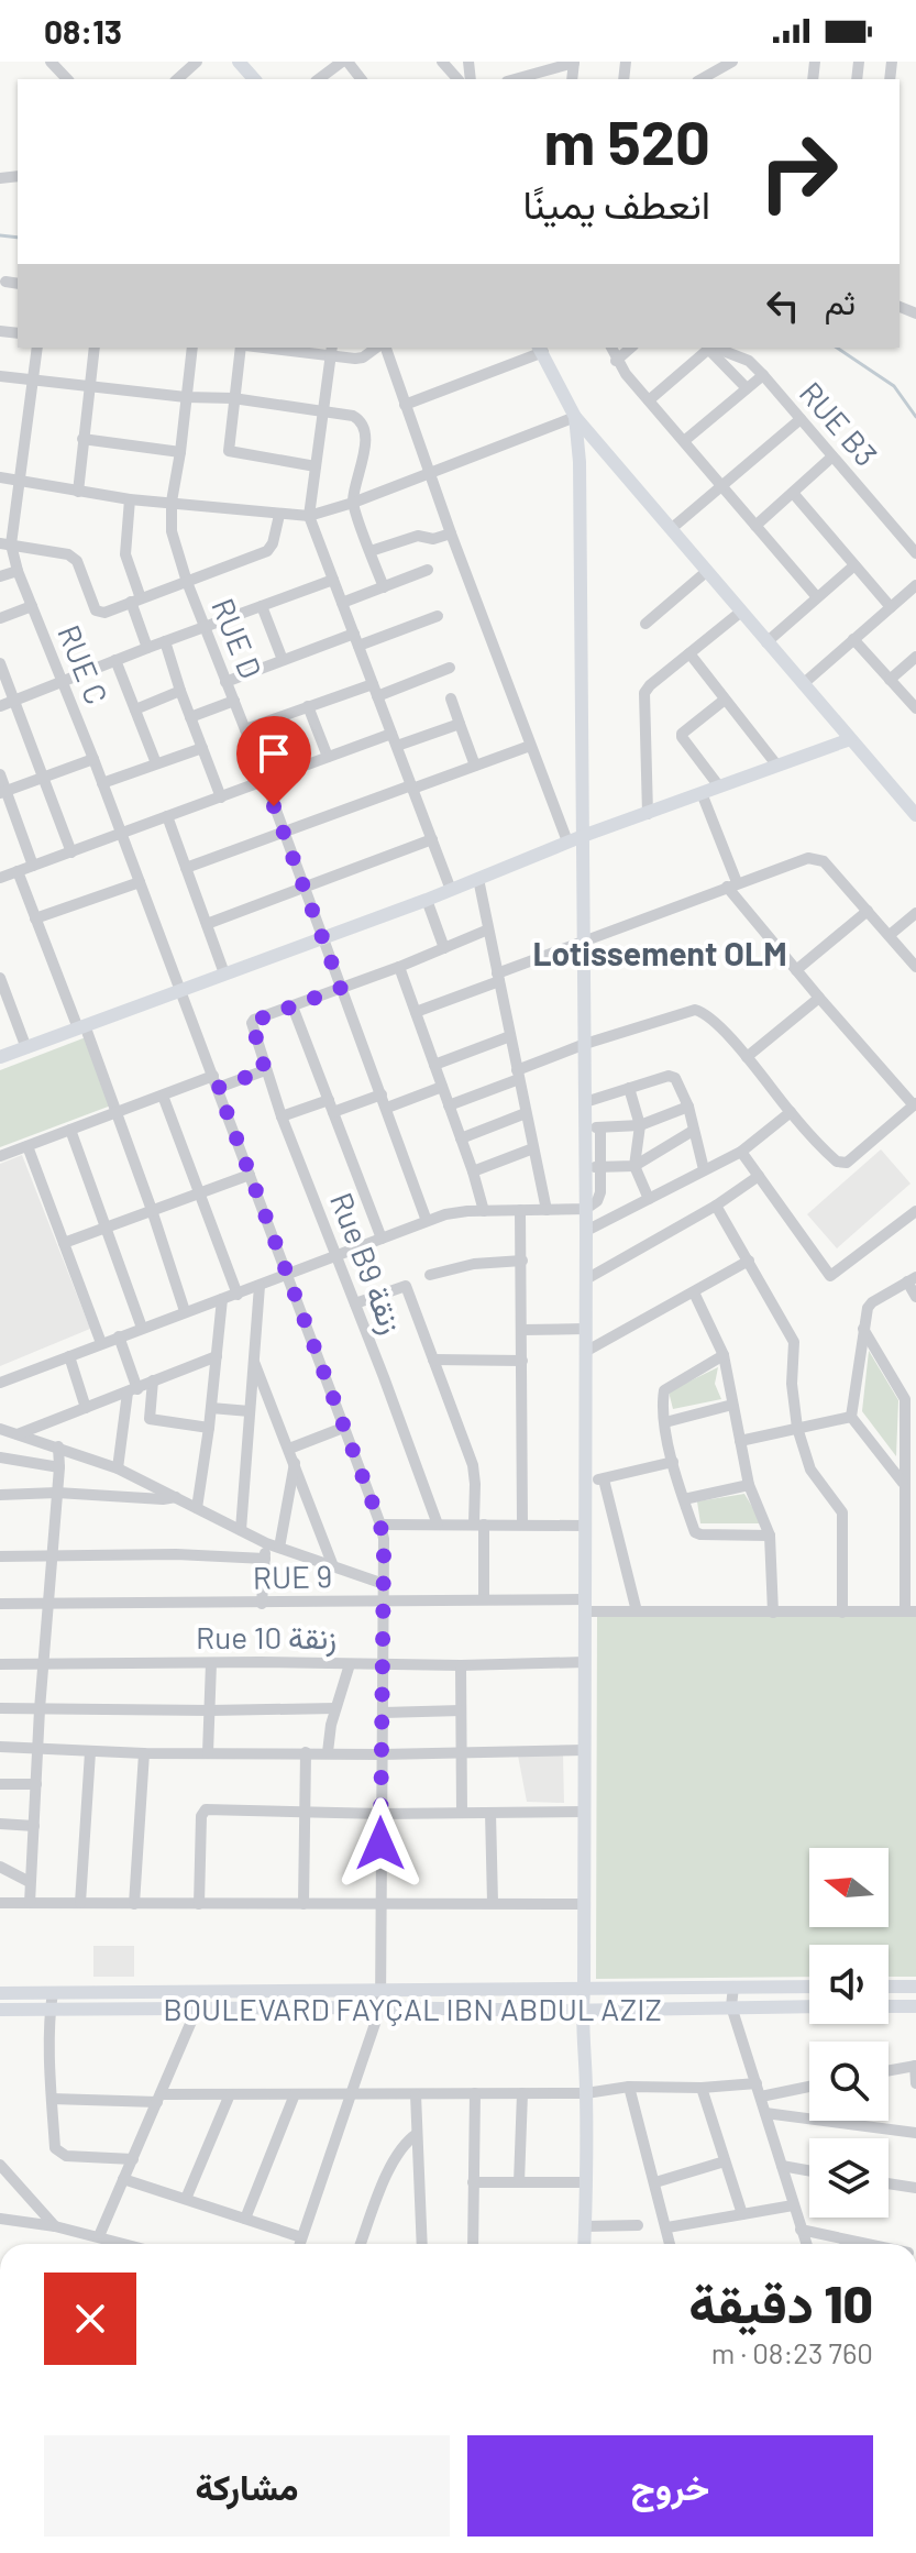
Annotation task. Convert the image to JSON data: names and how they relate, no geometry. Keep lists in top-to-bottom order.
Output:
{
  "streets": {
    "main road": ["BOULEVARD FAYÇAL IBN ABDUL AZIZ"],
    "street": [
      "RUE B3",
      "RUE D",
      "RUE C",
      "Rue B9 زنقة",
      "RUE 9",
      "Rue 10 زنقة"
    ]
  },
  "districts": ["Lotissement OLM"],
  "north": "left",
  "page": {
    "status": "08:13",
    "turn": ["520 m", "انعطف يمينًا"],
    "then": "ثم",
    "heading": ["10 دقيقة", "760 m · 08:23"],
    "buttons": ["خروج", "مشاركة"]
  }
}
